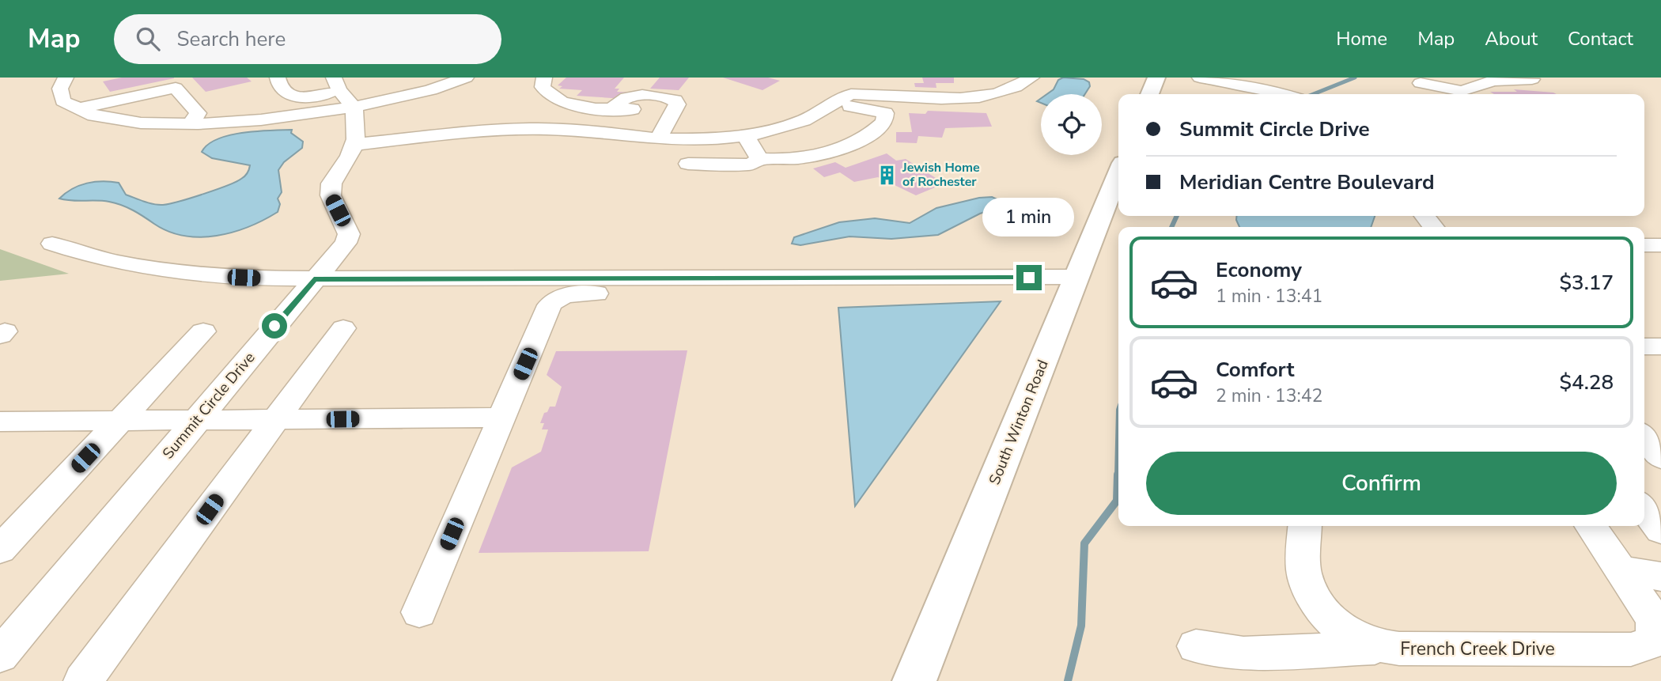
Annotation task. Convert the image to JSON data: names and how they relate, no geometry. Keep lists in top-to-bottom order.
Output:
{
  "streets": {
    "main road": ["South Winton Road"],
    "street": ["Summit Circle Drive", "French Creek Drive"]
  },
  "places": {
    "building": ["Jewish Home of Rochester"]
  },
  "page": {
    "header": "Map",
    "search": "Search here",
    "nav": [
      "Home",
      "Map",
      "About",
      "Contact"
    ],
    "banner": ["Summit Circle Drive", "Meridian Centre Boulevard"],
    "bubble": "1 min",
    "list": [
      {
        "name": "Economy",
        "note": "1 min · 13:41",
        "value": "$3.17"
      },
      {
        "name": "Comfort",
        "note": "2 min · 13:42",
        "value": "$4.28"
      }
    ],
    "buttons": "Confirm"
  }
}
